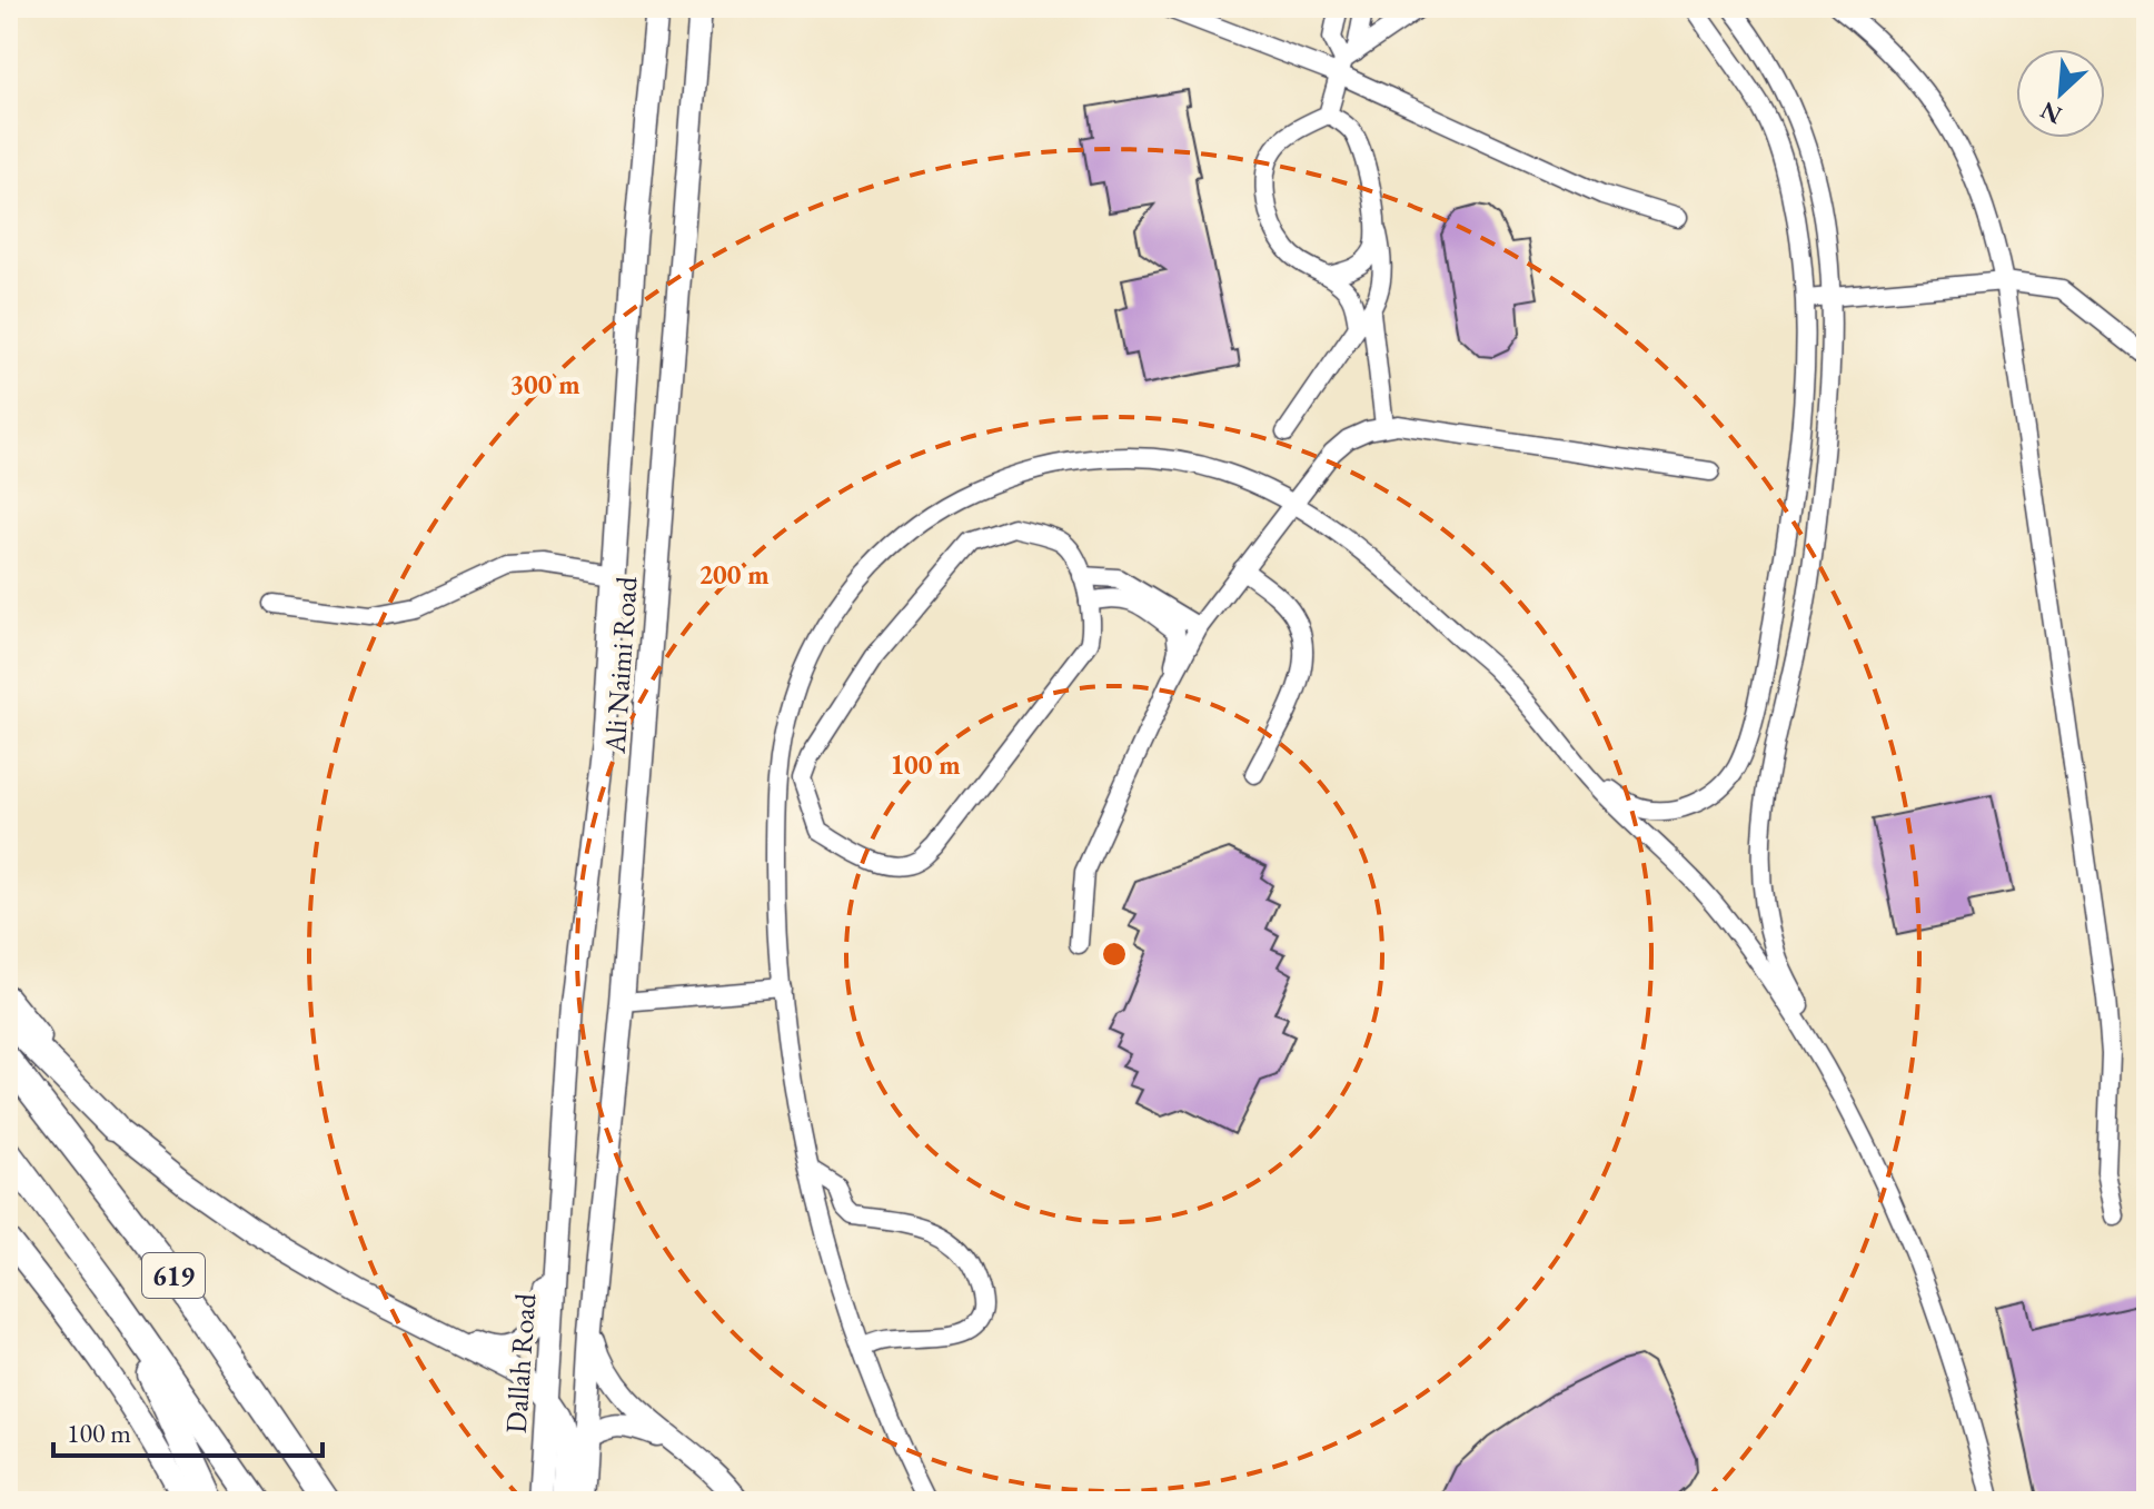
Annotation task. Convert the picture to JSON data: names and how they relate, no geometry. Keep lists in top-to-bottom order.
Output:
{
  "streets": {
    "highway": ["619"],
    "main road": ["Ali Naimi Road", "Dallah Road"]
  },
  "crossings": [
    ["Ali Naimi Road", "Dallah Road"]
  ],
  "scale_bar": "100 m",
  "north": "bottom left",
  "rings": ["300 m", "200 m", "100 m"]
}
